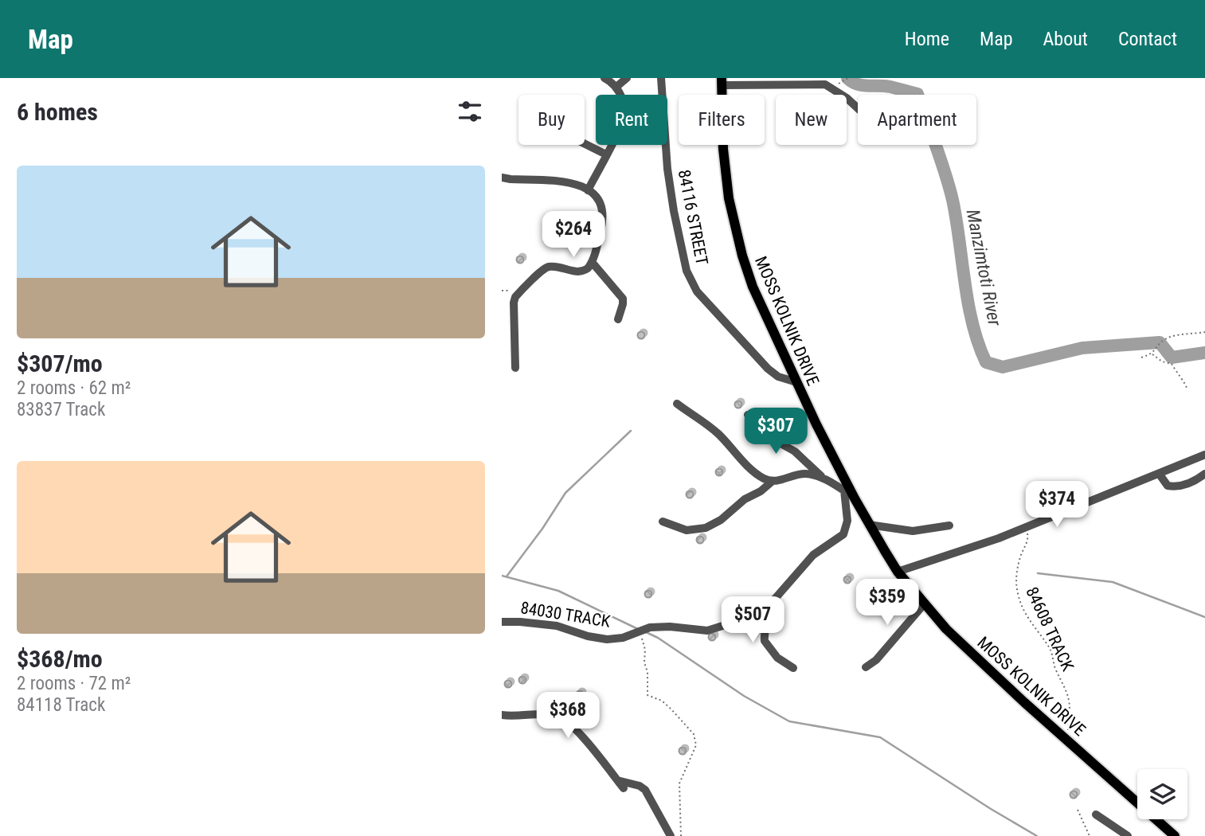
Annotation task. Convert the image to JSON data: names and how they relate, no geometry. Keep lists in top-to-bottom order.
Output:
{
  "streets": {
    "main road": ["MOSS KOLNIK DRIVE"],
    "street": ["84116 STREET", "84030 TRACK"],
    "path": ["84608 TRACK"]
  },
  "crossings": [
    ["84116 STREET", "MOSS KOLNIK DRIVE"],
    ["MOSS KOLNIK DRIVE", "84608 TRACK"]
  ],
  "water": ["Manzimtoti River"],
  "page": {
    "header": "Map",
    "nav": [
      "Home",
      "Map",
      "About",
      "Contact"
    ],
    "heading": "6 homes",
    "chip": [
      "Buy",
      "Rent",
      "Filters",
      "New",
      "Apartment"
    ],
    "list": [
      {
        "name": "$307/mo",
        "note": "2 rooms · 62 m² · 83837 Track"
      },
      {
        "name": "$368/mo",
        "note": "2 rooms · 72 m² · 84118 Track"
      }
    ],
    "price": [
      "$264",
      "$307",
      "$374",
      "$359",
      "$507",
      "$368"
    ]
  }
}
